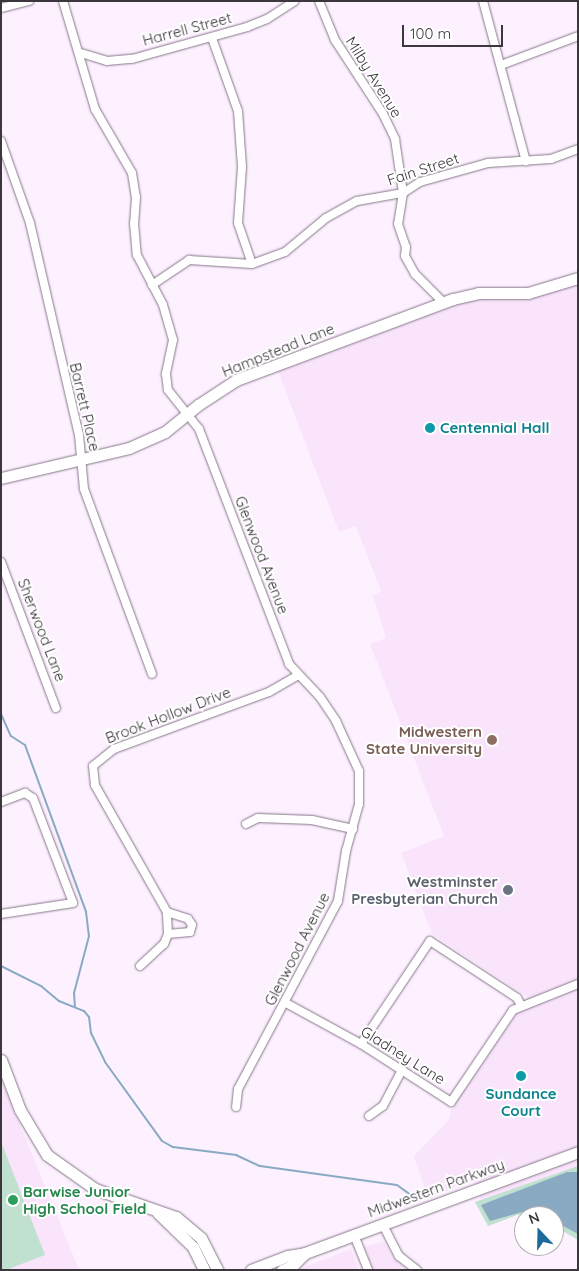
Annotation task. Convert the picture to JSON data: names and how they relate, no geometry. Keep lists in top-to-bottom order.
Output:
{
  "streets": {
    "street": [
      "Harrell Street",
      "Milby Avenue",
      "Fain Street",
      "Hampstead Lane",
      "Barrett Place",
      "Glenwood Avenue",
      "Sherwood Lane",
      "Brook Hollow Drive",
      "Gladney Lane",
      "Midwestern Parkway"
    ]
  },
  "crossings": [
    ["Harrell Street", "Glenwood Avenue"],
    ["Milby Avenue", "Fain Street"],
    ["Milby Avenue", "Hampstead Lane"],
    ["Fain Street", "Glenwood Avenue"],
    ["Hampstead Lane", "Barrett Place"],
    ["Hampstead Lane", "Glenwood Avenue"],
    ["Glenwood Avenue", "Brook Hollow Drive"],
    ["Glenwood Avenue", "Gladney Lane"]
  ],
  "places": [
    "Centennial Hall",
    "Midwestern State University",
    "Westminster Presbyterian Church",
    "Sundance Court",
    "Barwise Junior High School Field"
  ],
  "scale_bar": "100 m",
  "north": "top"
}
